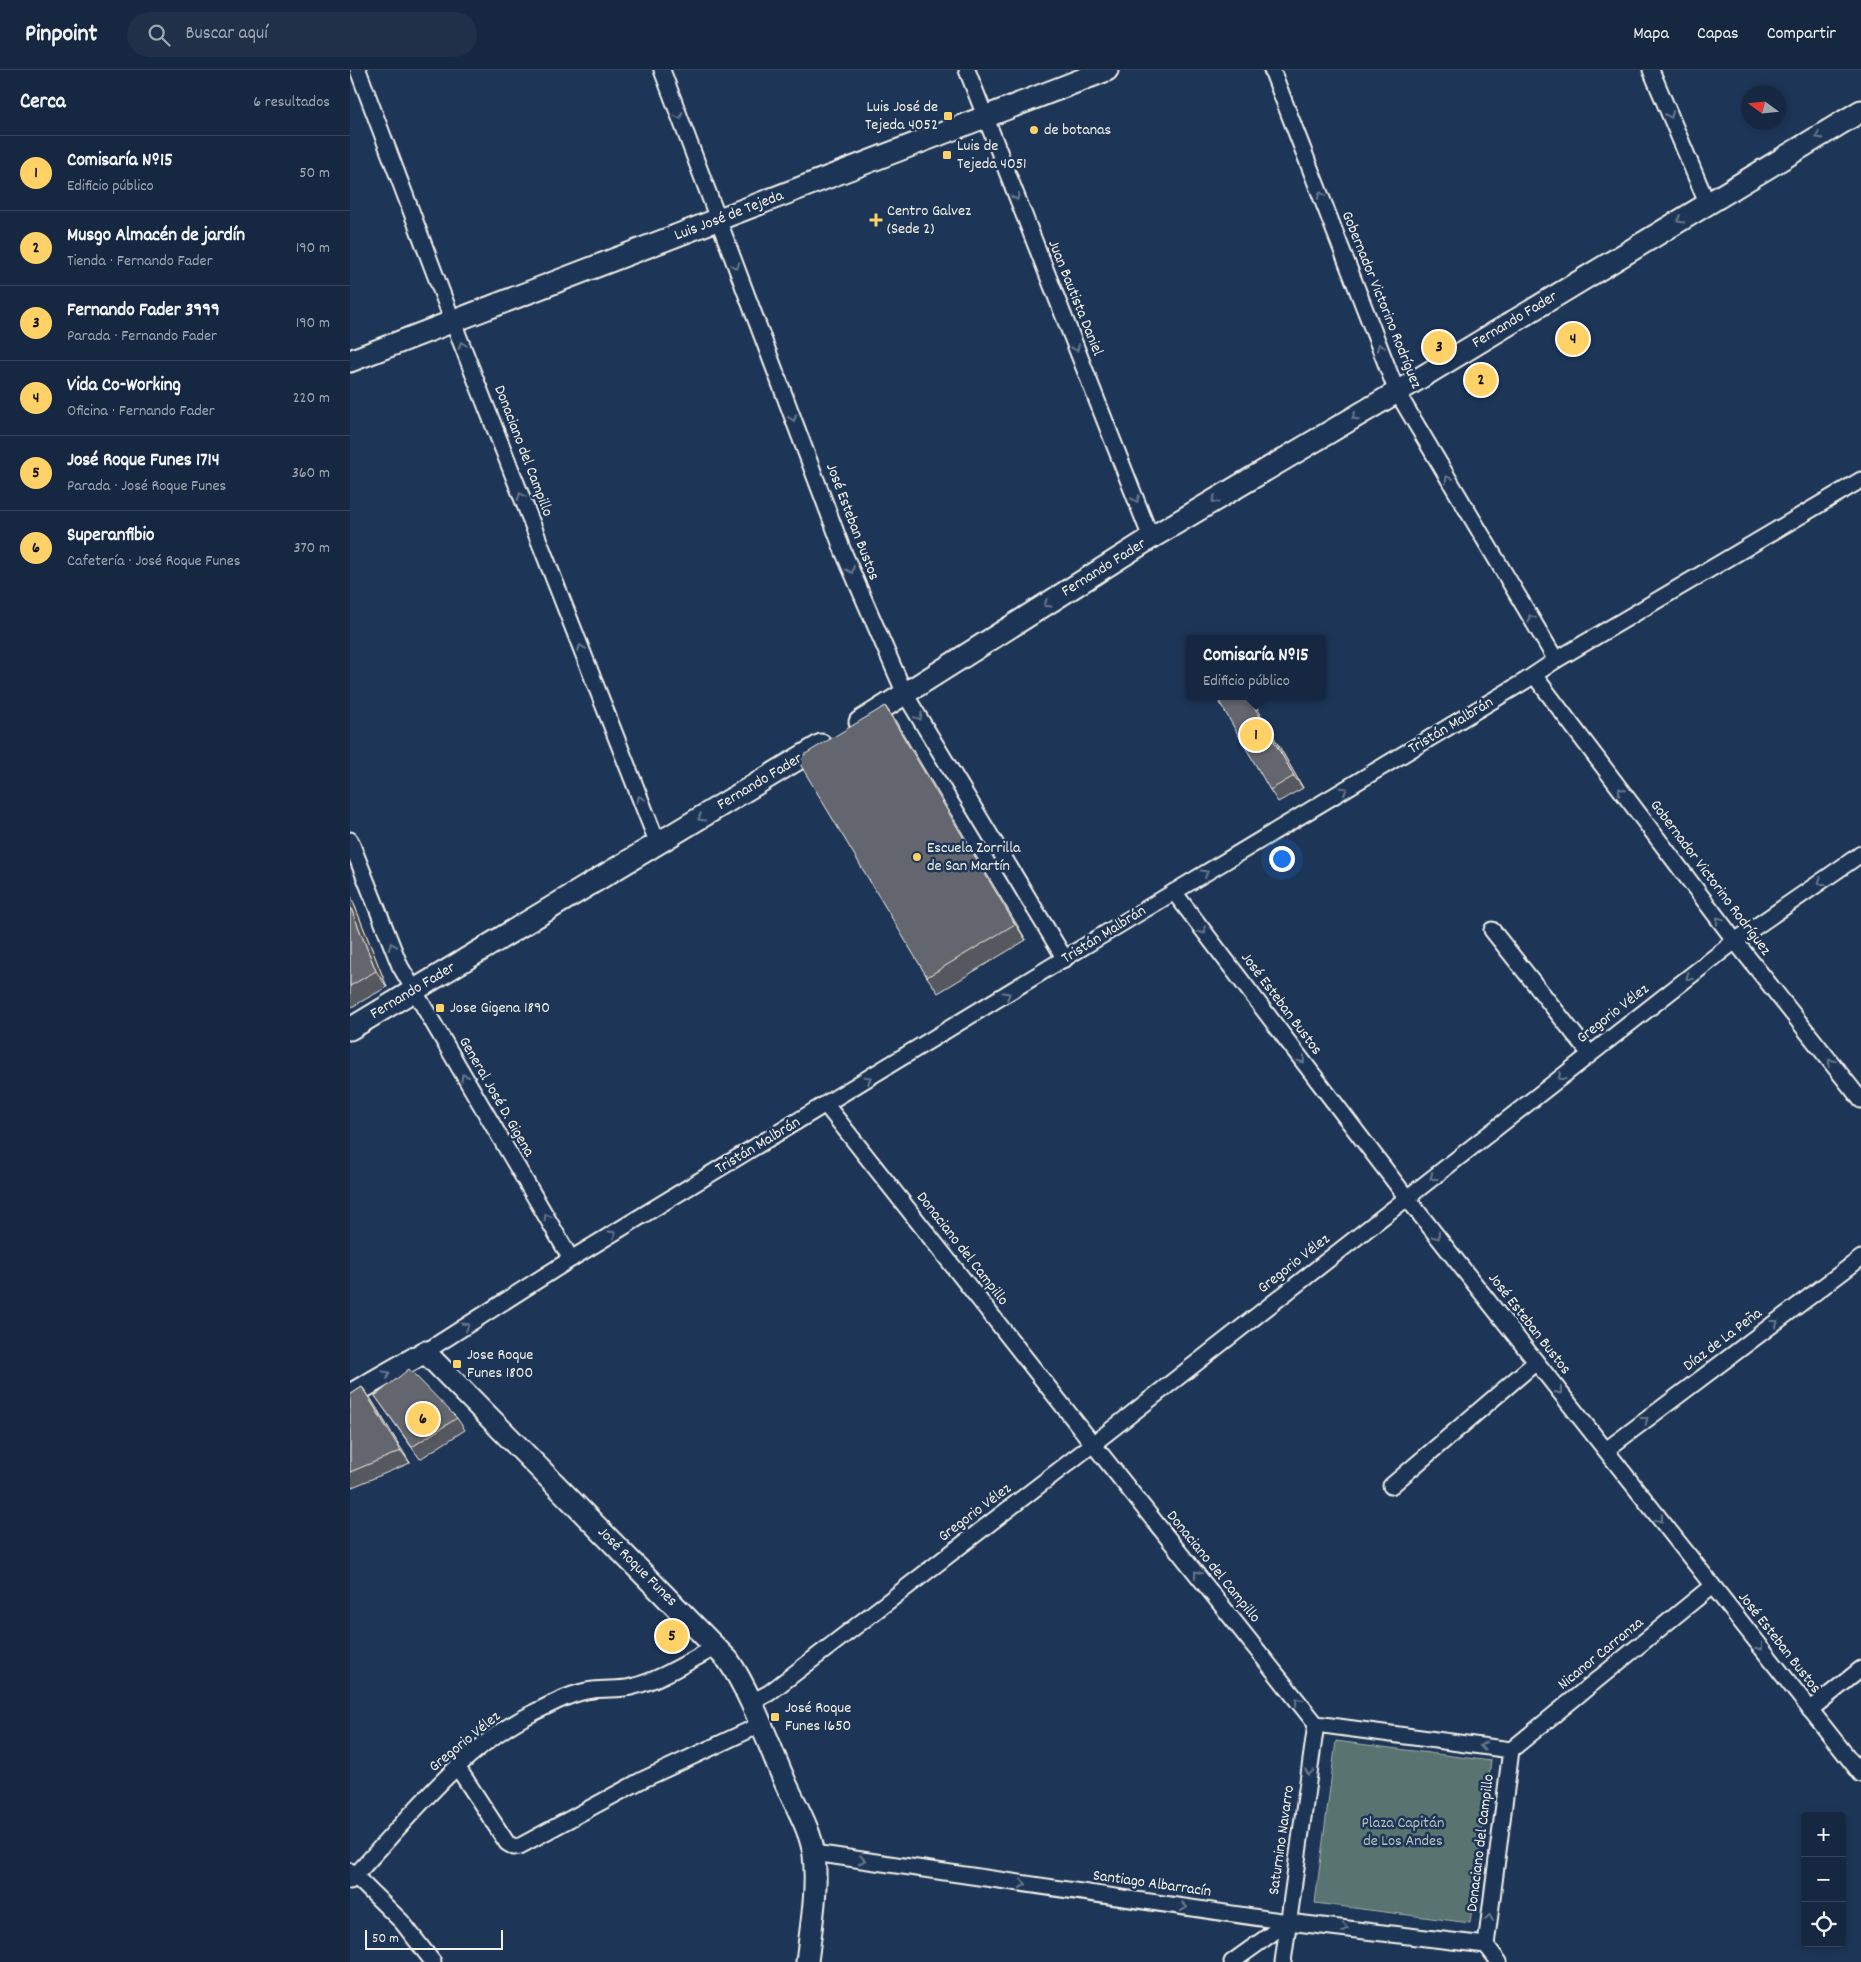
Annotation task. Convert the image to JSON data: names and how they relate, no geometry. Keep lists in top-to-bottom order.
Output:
{
  "streets": {
    "main road": [
      "Luis José de Tejeda",
      "Fernando Fader",
      "Tristán Malbrán",
      "José Roque Funes"
    ],
    "street": [
      "Juan Bautista Daniel",
      "Gobernador Victorino Rodríguez",
      "Donaciano del Campillo",
      "José Esteban Bustos",
      "Gregorio Vélez",
      "General José D. Gigena",
      "Díaz de La Peña",
      "Nicanor Carranza",
      "Saturnino Navarro",
      "Santiago Albarracín"
    ]
  },
  "crossings": [
    ["Luis José de Tejeda", "Juan Bautista Daniel"],
    ["Luis José de Tejeda", "Donaciano del Campillo"],
    ["Luis José de Tejeda", "José Esteban Bustos"],
    ["Juan Bautista Daniel", "Fernando Fader"],
    ["Gobernador Victorino Rodríguez", "Fernando Fader"],
    ["Gobernador Victorino Rodríguez", "Tristán Malbrán"],
    ["Gobernador Victorino Rodríguez", "Gregorio Vélez"],
    ["Fernando Fader", "Donaciano del Campillo"],
    ["Fernando Fader", "José Esteban Bustos"],
    ["Fernando Fader", "General José D. Gigena"],
    ["Donaciano del Campillo", "Tristán Malbrán"],
    ["Donaciano del Campillo", "Gregorio Vélez"],
    ["Donaciano del Campillo", "Nicanor Carranza"],
    ["Donaciano del Campillo", "Saturnino Navarro"],
    ["Donaciano del Campillo", "Santiago Albarracín"],
    ["José Esteban Bustos", "Tristán Malbrán"],
    ["José Esteban Bustos", "Gregorio Vélez"],
    ["José Esteban Bustos", "Díaz de La Peña"],
    ["José Esteban Bustos", "Nicanor Carranza"],
    ["Tristán Malbrán", "General José D. Gigena"],
    ["Tristán Malbrán", "José Roque Funes"],
    ["Gregorio Vélez", "José Roque Funes"],
    ["José Roque Funes", "Santiago Albarracín"],
    ["Saturnino Navarro", "Santiago Albarracín"]
  ],
  "one_way": [
    "Juan Bautista Daniel",
    "Gobernador Victorino Rodríguez",
    "Fernando Fader",
    "Donaciano del Campillo",
    "José Esteban Bustos",
    "Tristán Malbrán",
    "General José D. Gigena",
    "Díaz de La Peña",
    "Saturnino Navarro",
    "Santiago Albarracín"
  ],
  "parks": ["Plaza Capitán de Los Andes"],
  "places": {
    "transit": [
      "Luis José de Tejeda 4052",
      "Luis de Tejeda 4051",
      "Jose Gigena 1890",
      "Jose Roque Funes 1800",
      "José Roque Funes 1650"
    ],
    "other": ["de botanas", "Escuela Zorrilla de San Martín"],
    "health": ["Centro Galvez (Sede 2)"]
  },
  "scale_bar": "50 m",
  "north": "left",
  "page": {
    "header": "Pinpoint",
    "search": "Buscar aquí",
    "nav": ["Mapa", "Capas", "Compartir"],
    "heading": ["Cerca", "6 resultados"],
    "list": [
      {
        "mark": "1",
        "name": "Comisaría Nº15",
        "note": "Edificio público",
        "value": "50 m"
      },
      {
        "mark": "2",
        "name": "Musgo Almacén de jardín",
        "note": "Tienda · Fernando Fader",
        "value": "190 m"
      },
      {
        "mark": "3",
        "name": "Fernando Fader 3999",
        "note": "Parada · Fernando Fader",
        "value": "190 m"
      },
      {
        "mark": "4",
        "name": "Vida Co-Working",
        "note": "Oficina · Fernando Fader",
        "value": "220 m"
      },
      {
        "mark": "5",
        "name": "José Roque Funes 1714",
        "note": "Parada · José Roque Funes",
        "value": "360 m"
      },
      {
        "mark": "6",
        "name": "Superanfibio",
        "note": "Cafetería · José Roque Funes",
        "value": "370 m"
      }
    ],
    "pins": [
      "4",
      "3",
      "2",
      "1",
      "6",
      "5"
    ],
    "popup": ["Comisaría Nº15", "Edificio público"],
    "map_buttons": ["+", "−"],
    "scale": "50 m"
  }
}
